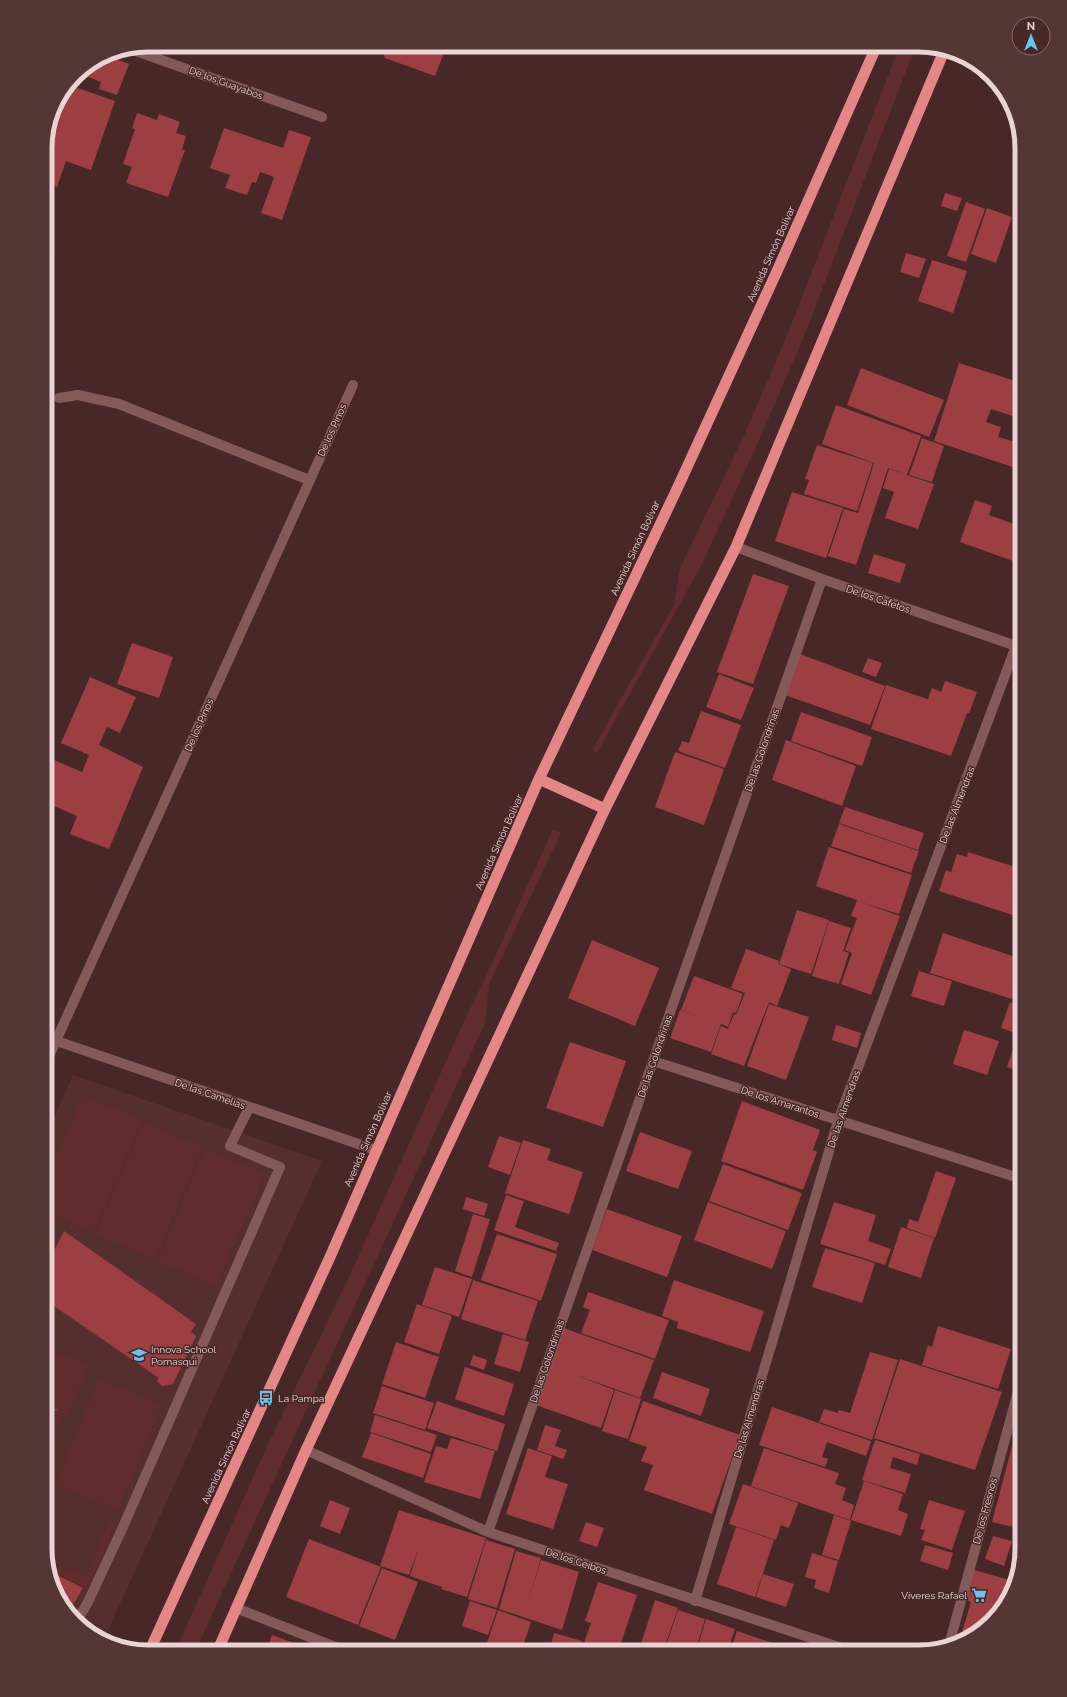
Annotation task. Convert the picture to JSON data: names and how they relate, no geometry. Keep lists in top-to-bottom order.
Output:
{
  "streets": {
    "highway": ["Avenida Simón Bolívar"],
    "street": [
      "De los Guayabos",
      "De los Pinos",
      "De los Cafetos",
      "De las Golondrinas",
      "De las Almendras",
      "De las Camelias",
      "De los Amarantos",
      "De los Fresnos",
      "De los Ceibos"
    ]
  },
  "crossings": [
    ["Avenida Simón Bolívar", "De las Camelias"],
    ["De los Pinos", "De las Camelias"],
    ["De los Cafetos", "De las Golondrinas"],
    ["De las Golondrinas", "De los Amarantos"],
    ["De las Golondrinas", "De los Ceibos"],
    ["De las Almendras", "De los Amarantos"],
    ["De las Almendras", "De los Ceibos"]
  ],
  "places": {
    "school or university": ["Innova School Pomasqui"],
    "bus stop": ["La Pampa"],
    "supermarket": ["Víveres Rafael"]
  },
  "north": "top"
}
